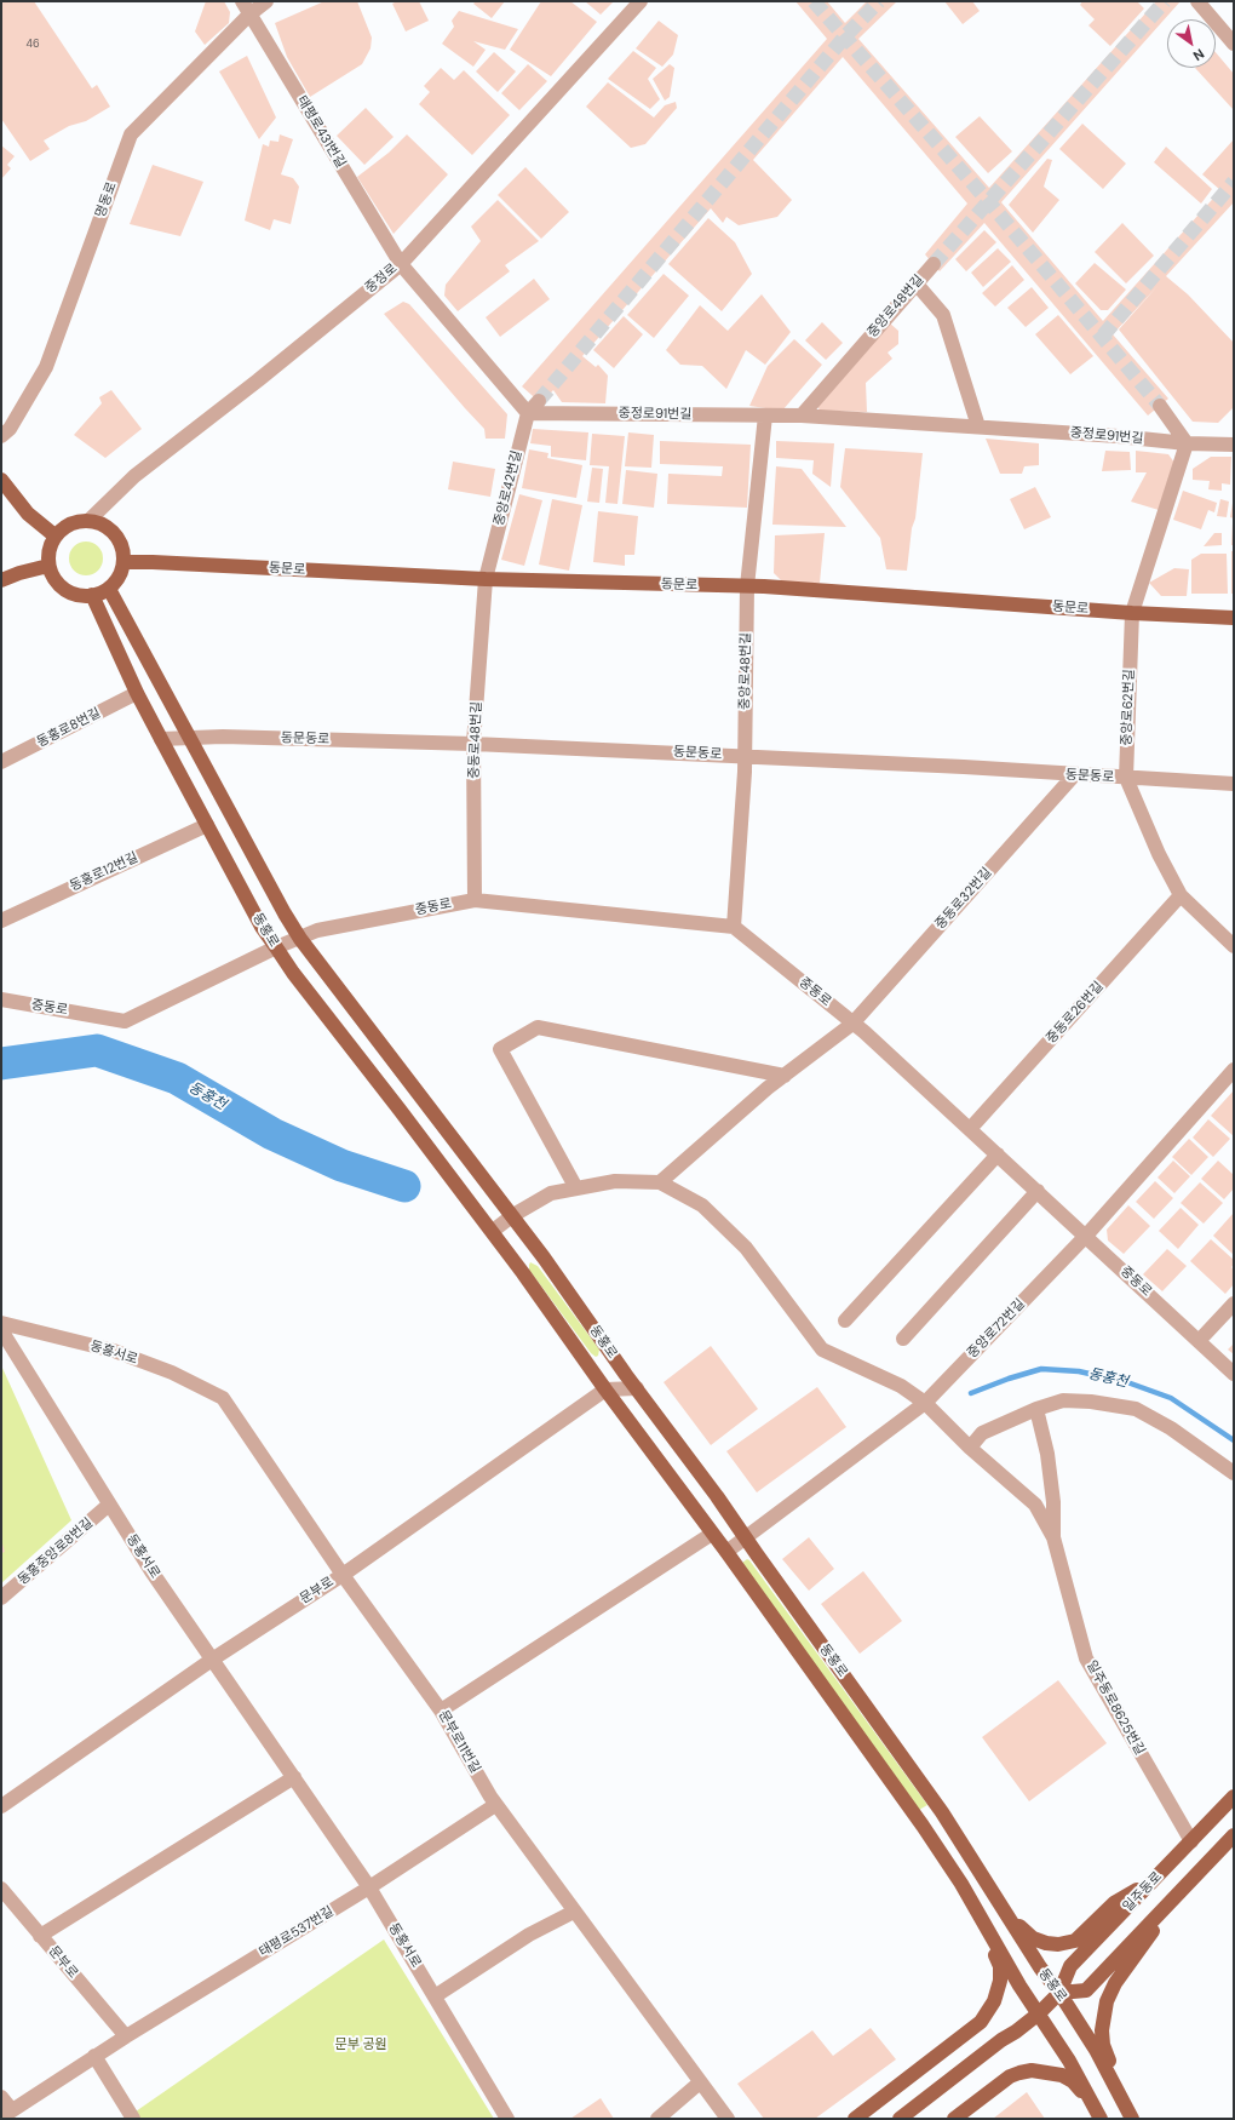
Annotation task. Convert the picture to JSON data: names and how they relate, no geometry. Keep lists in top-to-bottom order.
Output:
{
  "streets": {
    "main road": ["동문로", "동홍로", "일주동로"],
    "street": [
      "태평로431번길",
      "명동로",
      "중정로",
      "중앙로48번길",
      "중정로91번길",
      "중앙로42번길",
      "중앙로62번길",
      "동홍로8번길",
      "동문동로",
      "중동로48번길",
      "동홍로12번길",
      "중동로32번길",
      "중동로",
      "중동로26번길",
      "중앙로72번길",
      "동흥서로",
      "동홍중앙로8번길",
      "동홍서로",
      "문부로",
      "일주동로8625번길",
      "문부로11번길",
      "태평로537번길"
    ]
  },
  "crossings": [
    ["태평로431번길", "명동로"],
    ["태평로431번길", "중정로"],
    ["중정로", "동문로"],
    ["중정로", "동홍로"],
    ["중앙로48번길", "중정로91번길"],
    ["중앙로48번길", "동문로"],
    ["중앙로48번길", "동문동로"],
    ["중앙로48번길", "중동로"],
    ["중정로91번길", "중앙로42번길"],
    ["중정로91번길", "중앙로62번길"],
    ["중앙로42번길", "동문로"],
    ["중앙로42번길", "중동로48번길"],
    ["동문로", "중앙로62번길"],
    ["동문로", "중동로48번길"],
    ["동문로", "동홍로"],
    ["중앙로62번길", "동문동로"],
    ["중앙로62번길", "중동로26번길"],
    ["동홍로8번길", "동홍로"],
    ["동문동로", "중동로48번길"],
    ["동문동로", "중동로32번길"],
    ["동문동로", "동홍로"],
    ["중동로48번길", "중동로"],
    ["동홍로12번길", "동홍로"],
    ["중동로32번길", "중동로"],
    ["중동로", "동홍로"],
    ["중동로", "중동로26번길"],
    ["중동로", "중앙로72번길"],
    ["동홍로", "중앙로72번길"],
    ["동홍로", "문부로"],
    ["동홍로", "일주동로"],
    ["중앙로72번길", "일주동로8625번길"],
    ["동흥서로", "문부로11번길"],
    ["동홍중앙로8번길", "동홍서로"],
    ["동홍서로", "문부로"],
    ["동홍서로", "태평로537번길"],
    ["문부로", "문부로11번길"],
    ["문부로", "태평로537번길"],
    ["일주동로8625번길", "일주동로"],
    ["문부로11번길", "태평로537번길"]
  ],
  "water": ["동홍천"],
  "parks": ["문부 공원"],
  "house_numbers": ["46"],
  "north": "bottom right"
}
